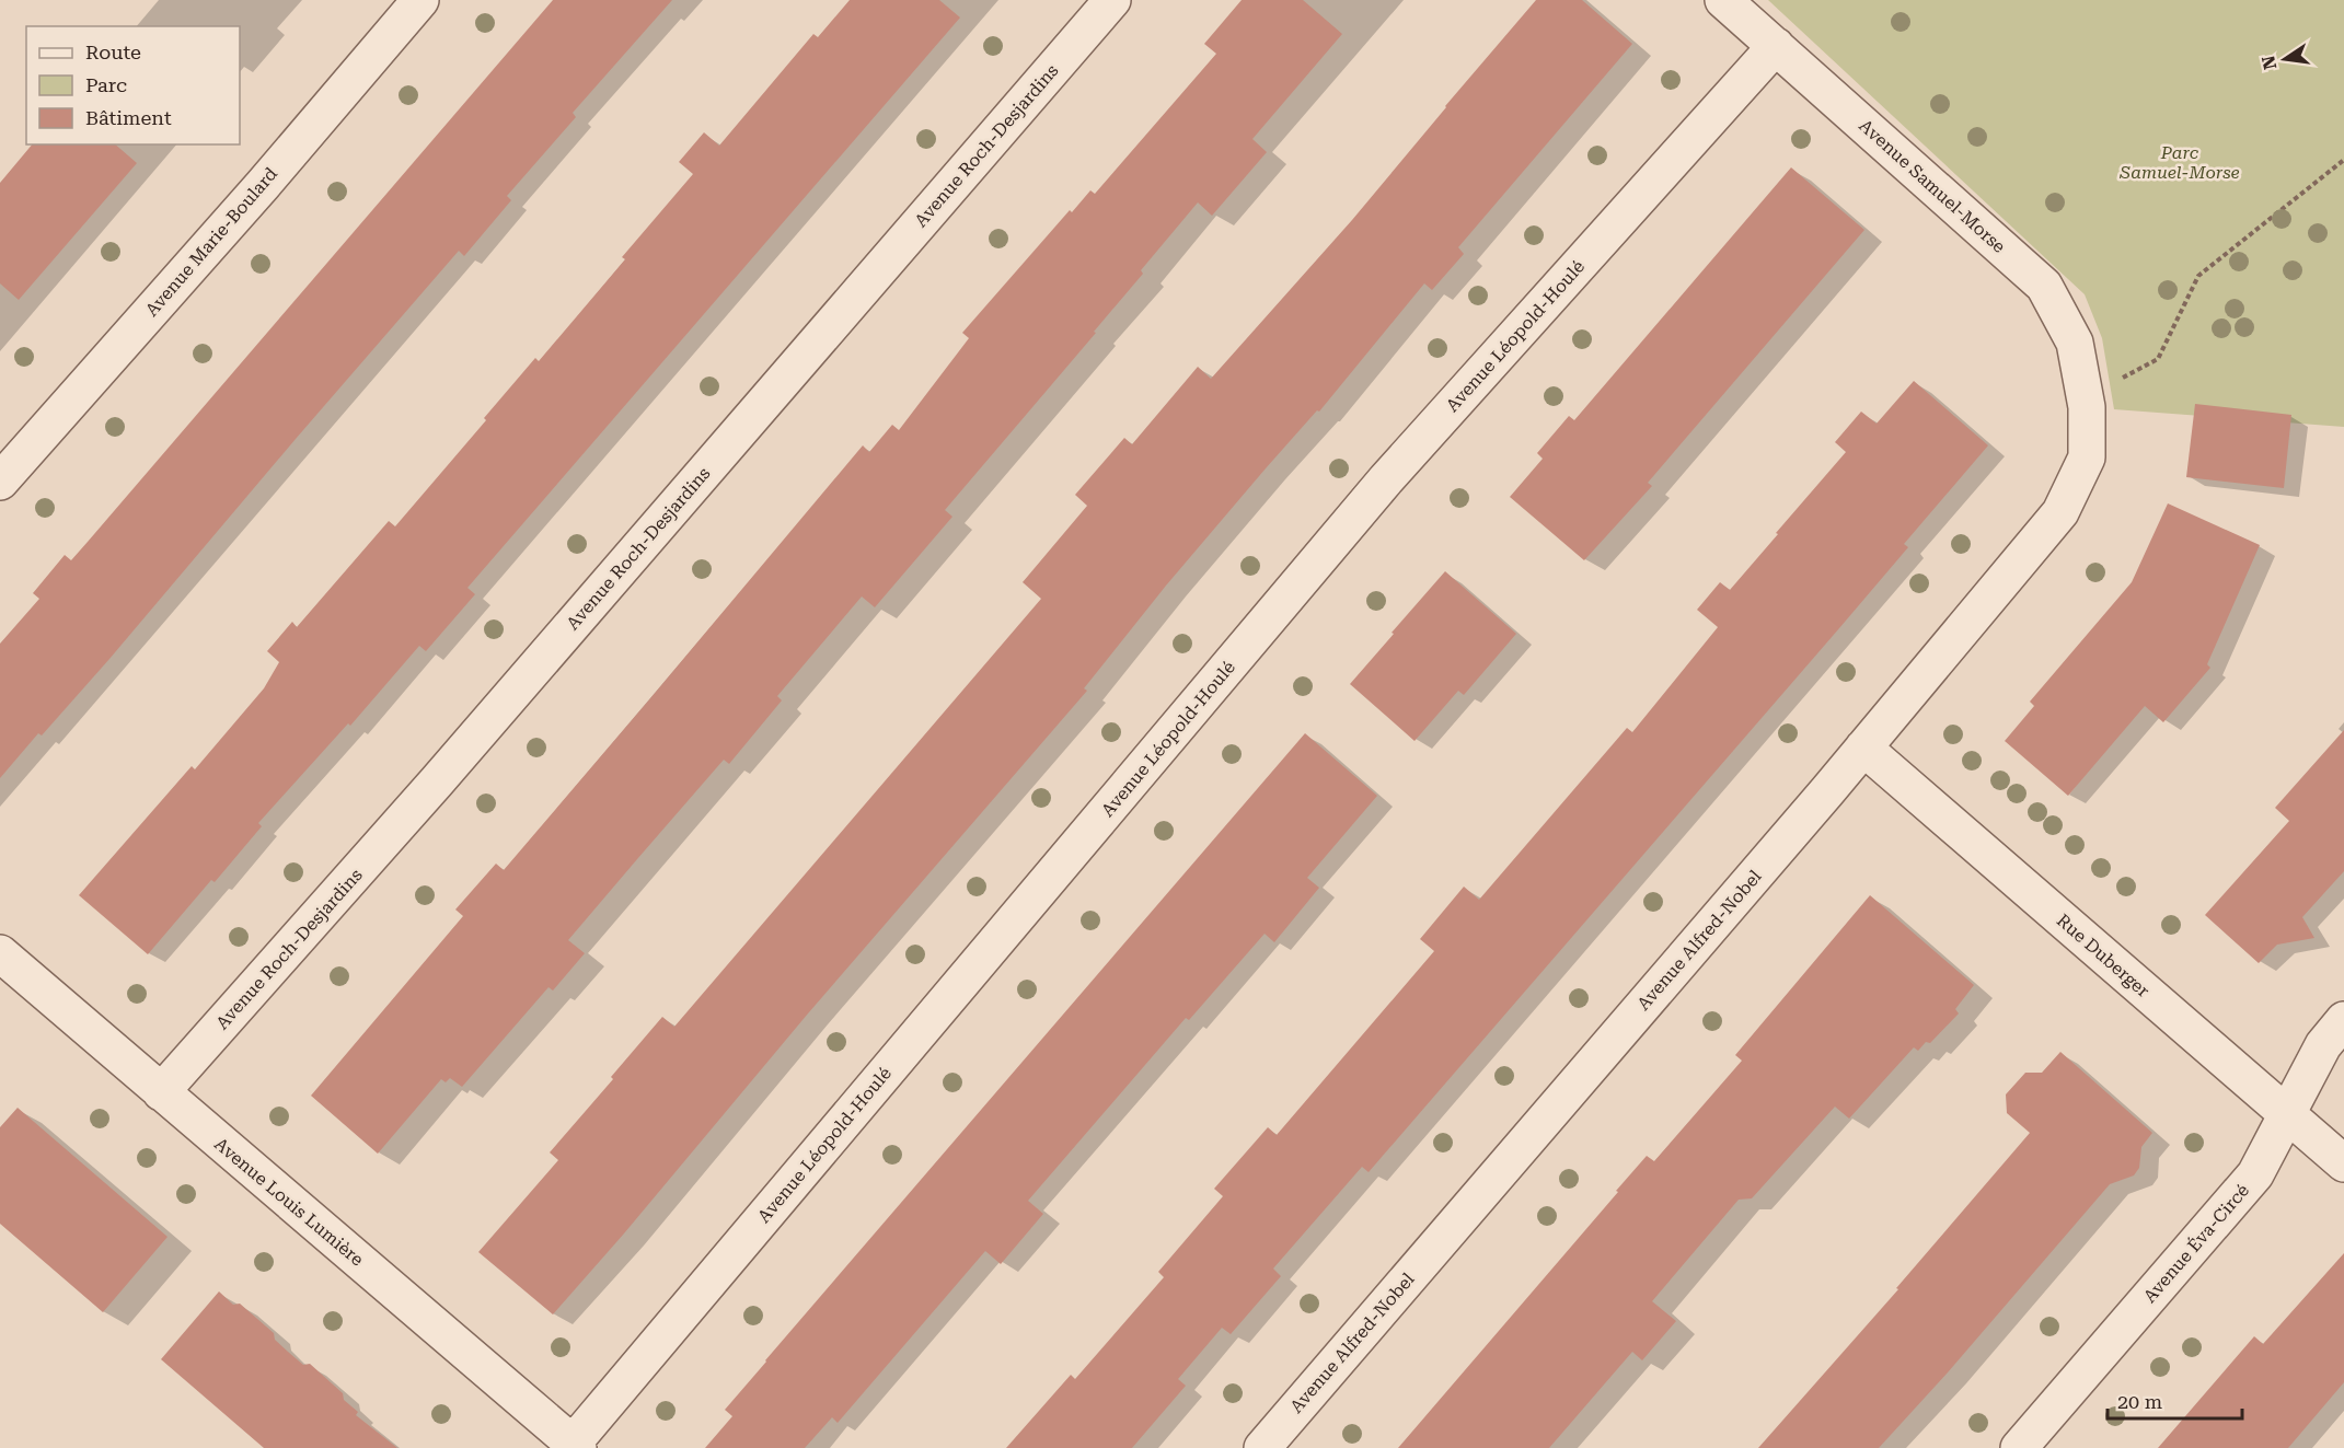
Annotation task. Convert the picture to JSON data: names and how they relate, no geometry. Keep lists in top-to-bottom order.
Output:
{
  "streets": {
    "street": [
      "Avenue Roch-Desjardins",
      "Avenue Samuel-Morse",
      "Avenue Marie-Boulard",
      "Avenue Léopold-Houlé",
      "Avenue Alfred-Nobel",
      "Rue Duberger",
      "Avenue Louis Lumière",
      "Avenue Éva-Circé"
    ]
  },
  "crossings": [
    ["Avenue Roch-Desjardins", "Avenue Louis Lumière"],
    ["Avenue Samuel-Morse", "Avenue Léopold-Houlé"],
    ["Avenue Samuel-Morse", "Avenue Alfred-Nobel"],
    ["Avenue Léopold-Houlé", "Avenue Louis Lumière"],
    ["Avenue Alfred-Nobel", "Rue Duberger"],
    ["Rue Duberger", "Avenue Éva-Circé"]
  ],
  "parks": ["Parc Samuel-Morse"],
  "legend": ["Route", "Parc", "Bâtiment"],
  "scale_bar": "20 m",
  "north": "left"
}
